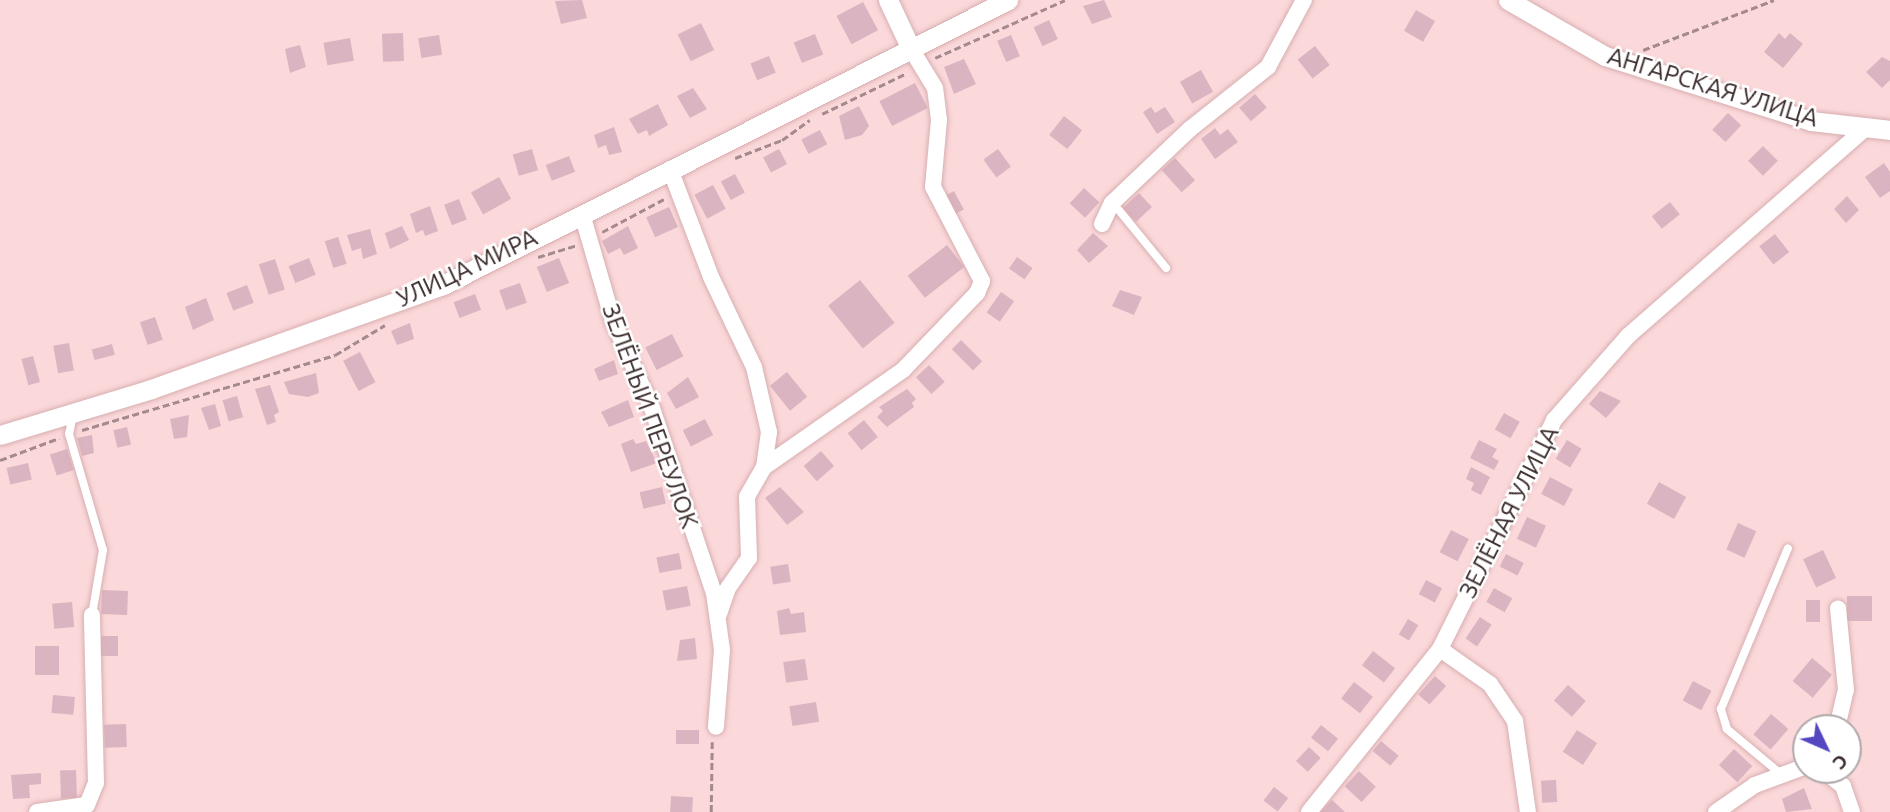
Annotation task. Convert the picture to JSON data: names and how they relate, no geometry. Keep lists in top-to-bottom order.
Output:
{
  "streets": {
    "street": [
      "АНГАРСКАЯ УЛИЦА",
      "УЛИЦА МИРА",
      "ЗЕЛЁНЫЙ ПЕРЕУЛОК",
      "ЗЕЛЁНАЯ УЛИЦА"
    ]
  },
  "crossings": [
    ["АНГАРСКАЯ УЛИЦА", "ЗЕЛЁНАЯ УЛИЦА"],
    ["УЛИЦА МИРА", "ЗЕЛЁНЫЙ ПЕРЕУЛОК"]
  ],
  "north": "bottom right"
}
